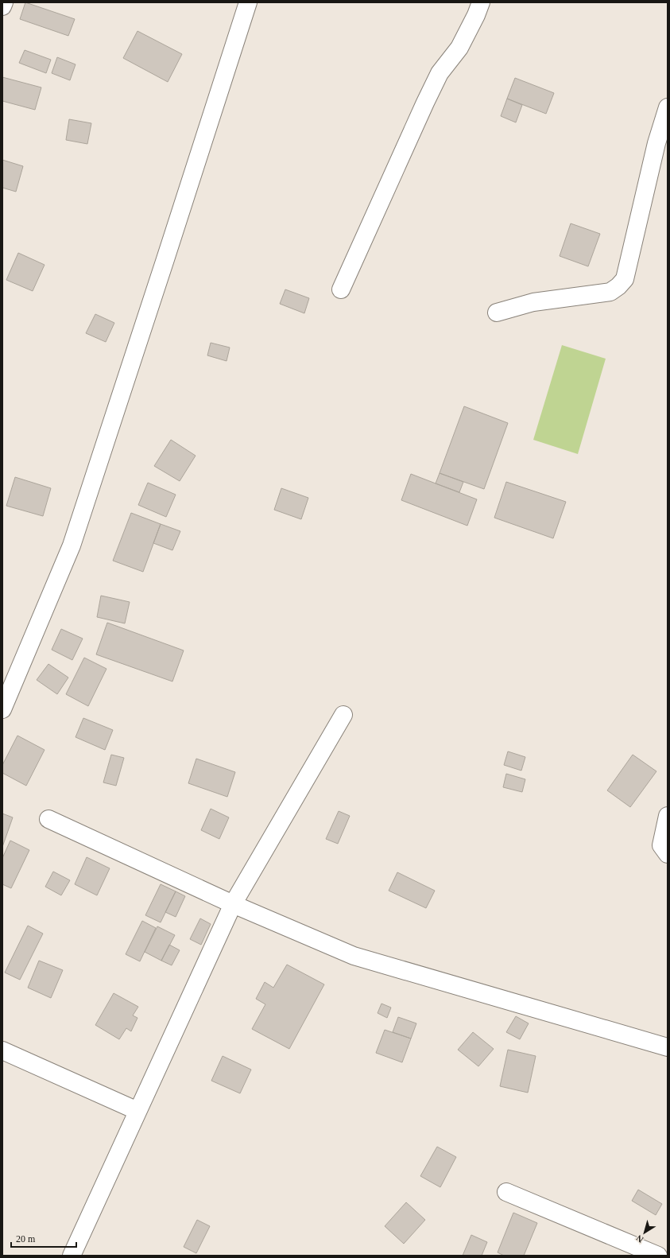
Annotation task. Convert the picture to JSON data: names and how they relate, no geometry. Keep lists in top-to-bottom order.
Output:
{
  "scale_bar": "20 m",
  "north": "bottom left"
}
